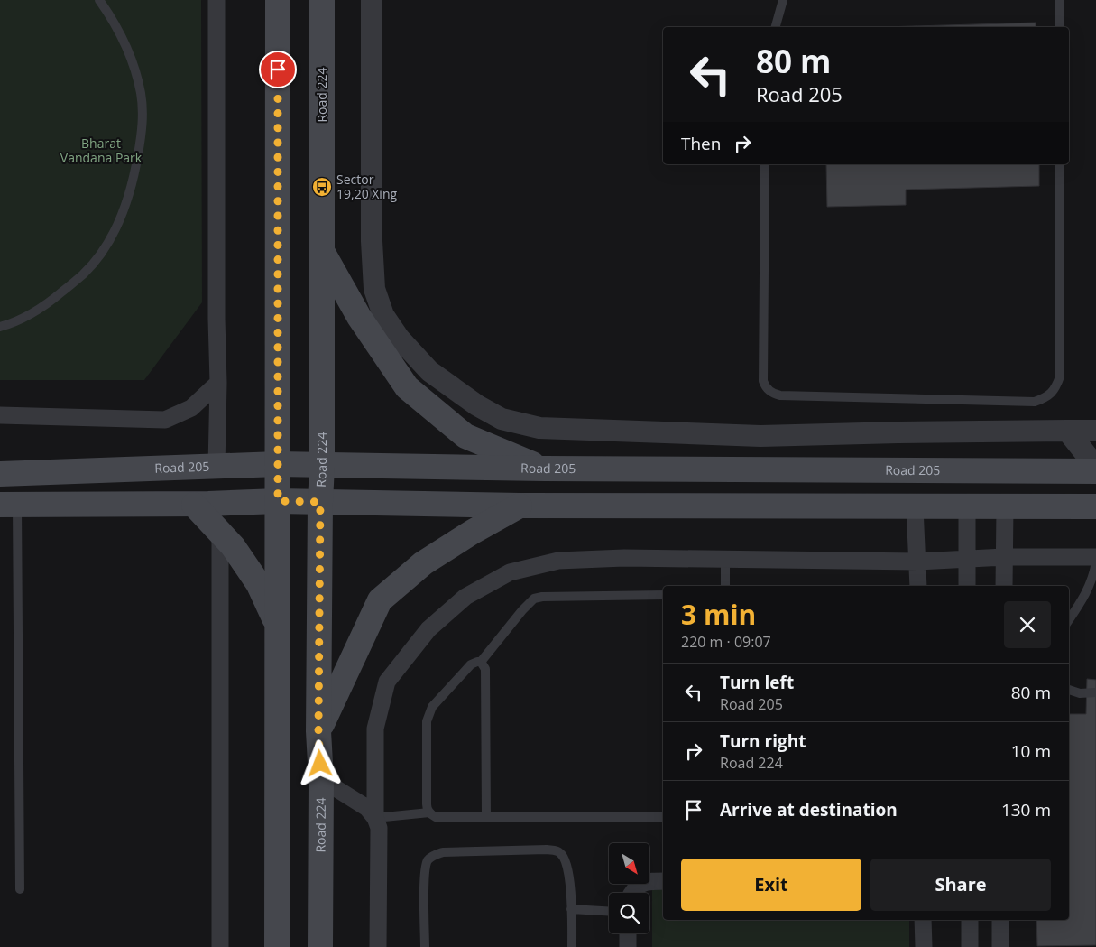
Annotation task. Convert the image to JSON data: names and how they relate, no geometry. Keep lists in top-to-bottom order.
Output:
{
  "streets": {
    "main road": ["Road 224", "Road 205"]
  },
  "crossings": [
    ["Road 224", "Road 205"]
  ],
  "parks": ["Bharat Vandana Park"],
  "places": {
    "bus stop": ["Sector 19,20 Xing"]
  },
  "north": "bottom right",
  "page": {
    "turn": ["80 m", "Road 205"],
    "then": "Then",
    "heading": ["3 min", "220 m · 09:07"],
    "list": [
      {
        "name": "Turn left",
        "note": "Road 205",
        "value": "80 m"
      },
      {
        "name": "Turn right",
        "note": "Road 224",
        "value": "10 m"
      },
      {
        "name": "Arrive at destination",
        "value": "130 m"
      }
    ],
    "buttons": ["Exit", "Share"]
  }
}
